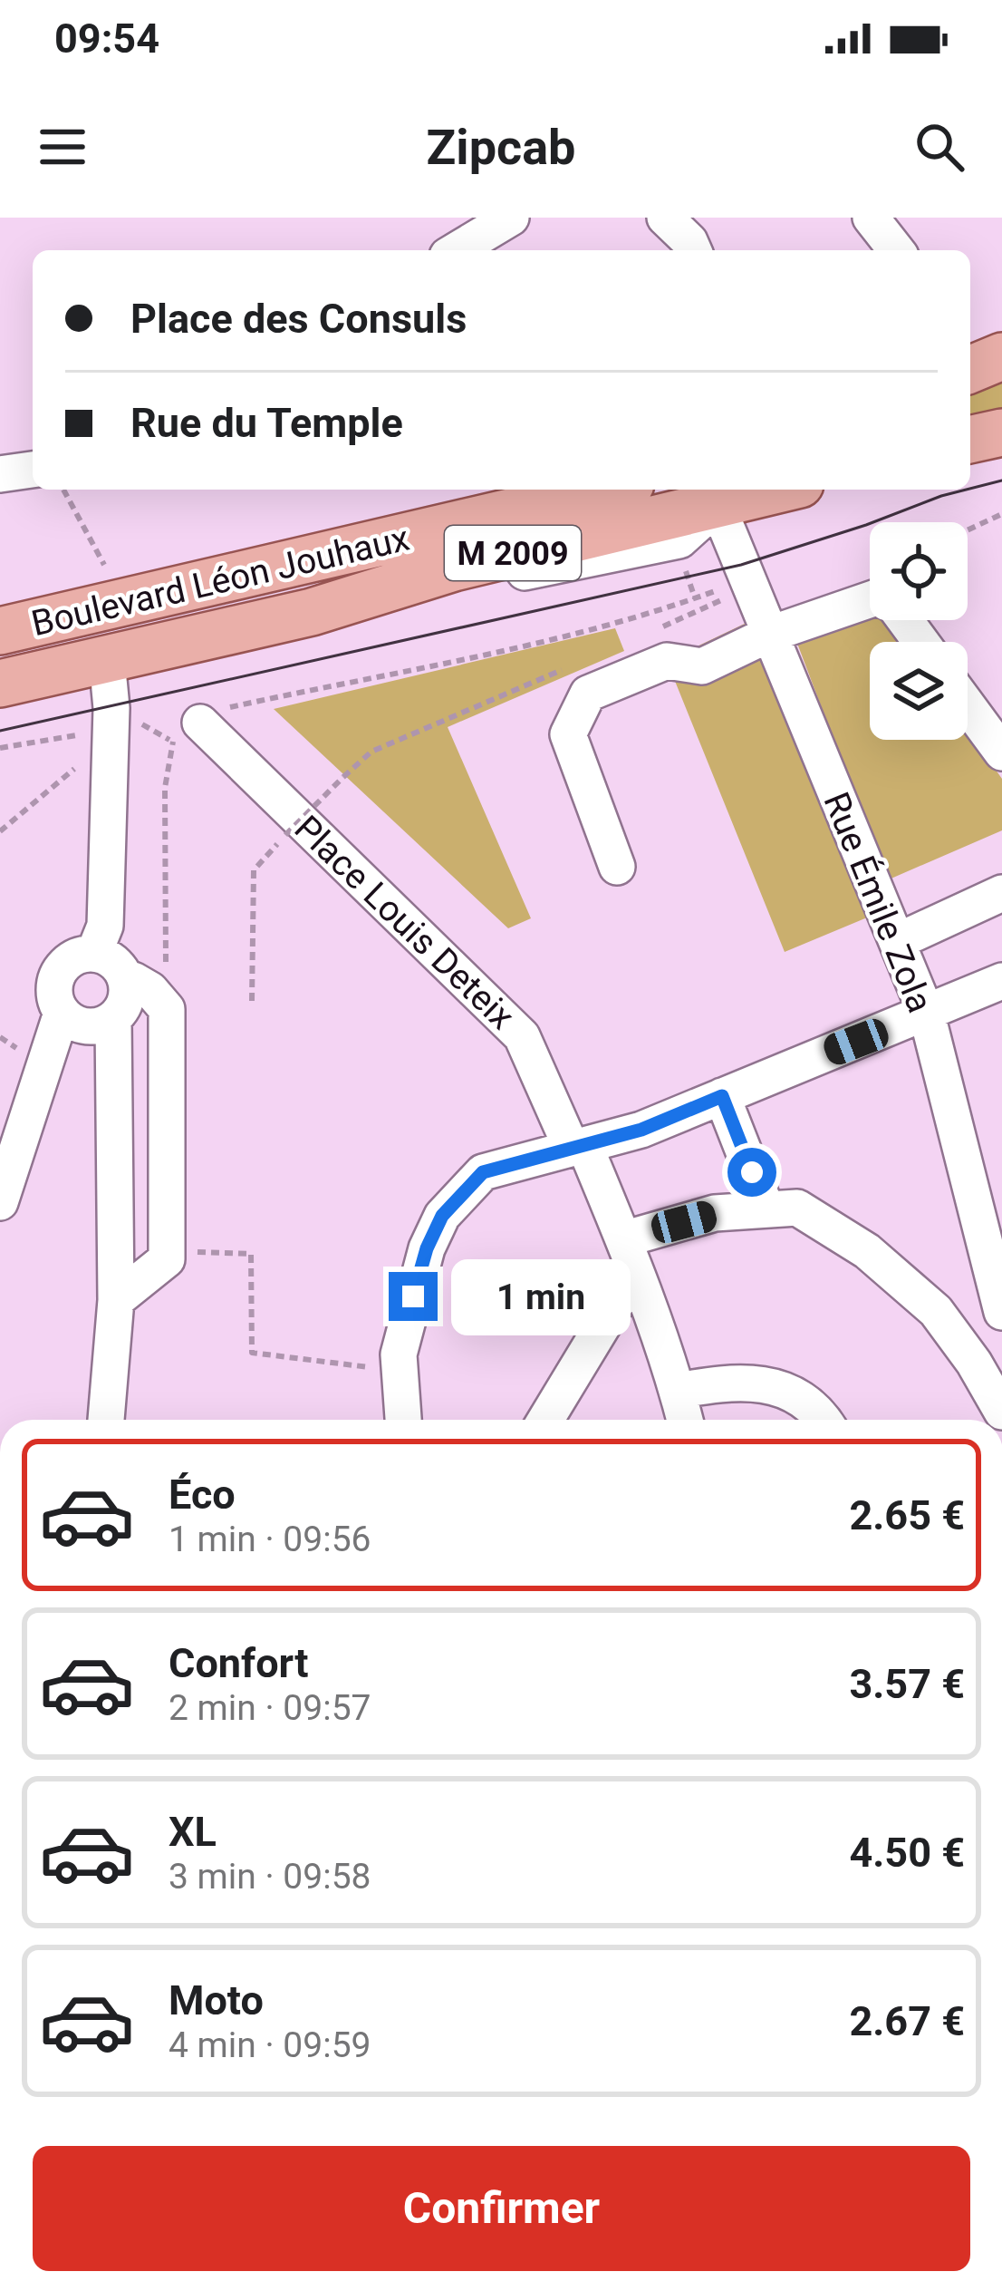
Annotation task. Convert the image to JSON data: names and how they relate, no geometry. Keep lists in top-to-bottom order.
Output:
{
  "streets": {
    "main road": ["M 2009", "Boulevard Léon Jouhaux"],
    "street": ["Rue Émile Zola", "Place Louis Deteix"]
  },
  "crossings": [
    ["Boulevard Léon Jouhaux", "Rue Émile Zola"]
  ],
  "page": {
    "status": "09:54",
    "header": "Zipcab",
    "banner": ["Place des Consuls", "Rue du Temple"],
    "bubble": "1 min",
    "list": [
      {
        "name": "Éco",
        "note": "1 min · 09:56",
        "value": "2.65 €"
      },
      {
        "name": "Confort",
        "note": "2 min · 09:57",
        "value": "3.57 €"
      },
      {
        "name": "XL",
        "note": "3 min · 09:58",
        "value": "4.50 €"
      },
      {
        "name": "Moto",
        "note": "4 min · 09:59",
        "value": "2.67 €"
      }
    ],
    "buttons": "Confirmer"
  }
}
